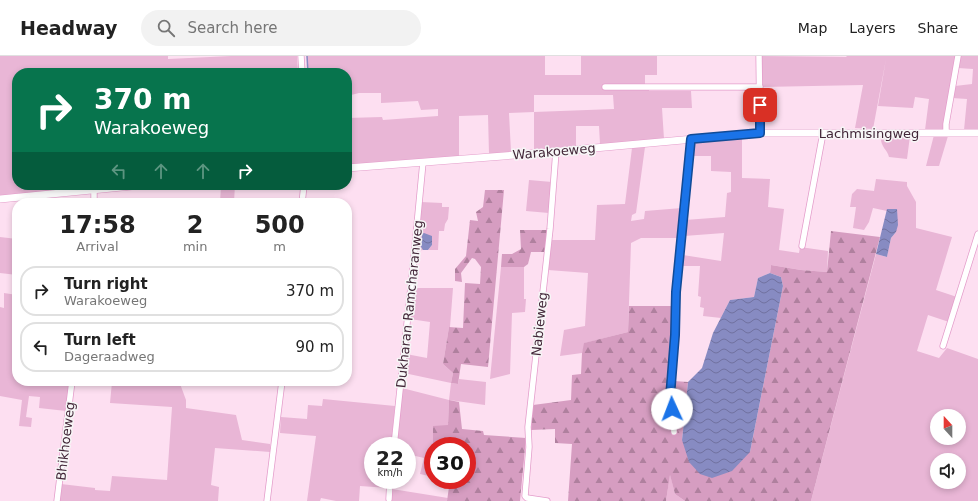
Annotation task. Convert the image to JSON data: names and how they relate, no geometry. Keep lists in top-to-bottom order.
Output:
{
  "streets": {
    "street": [
      "Lachmisingweg",
      "Warakoeweg",
      "Dukharan Ramcharanweg",
      "Nabieweg",
      "Bhikhoeweg"
    ]
  },
  "crossings": [
    ["Lachmisingweg", "Warakoeweg"],
    ["Warakoeweg", "Dukharan Ramcharanweg"],
    ["Warakoeweg", "Nabieweg"]
  ],
  "north": "top",
  "page": {
    "header": "Headway",
    "search": "Search here",
    "nav": ["Map", "Layers", "Share"],
    "turn": ["370 m", "Warakoeweg"],
    "eta": [
      "17:58",
      "Arrival",
      "2",
      "min",
      "500",
      "m"
    ],
    "list": [
      {
        "name": "Turn right",
        "note": "Warakoeweg",
        "value": "370 m"
      },
      {
        "name": "Turn left",
        "note": "Dageraadweg",
        "value": "90 m"
      }
    ],
    "speed": "22 km/h",
    "limit": "30"
  }
}
